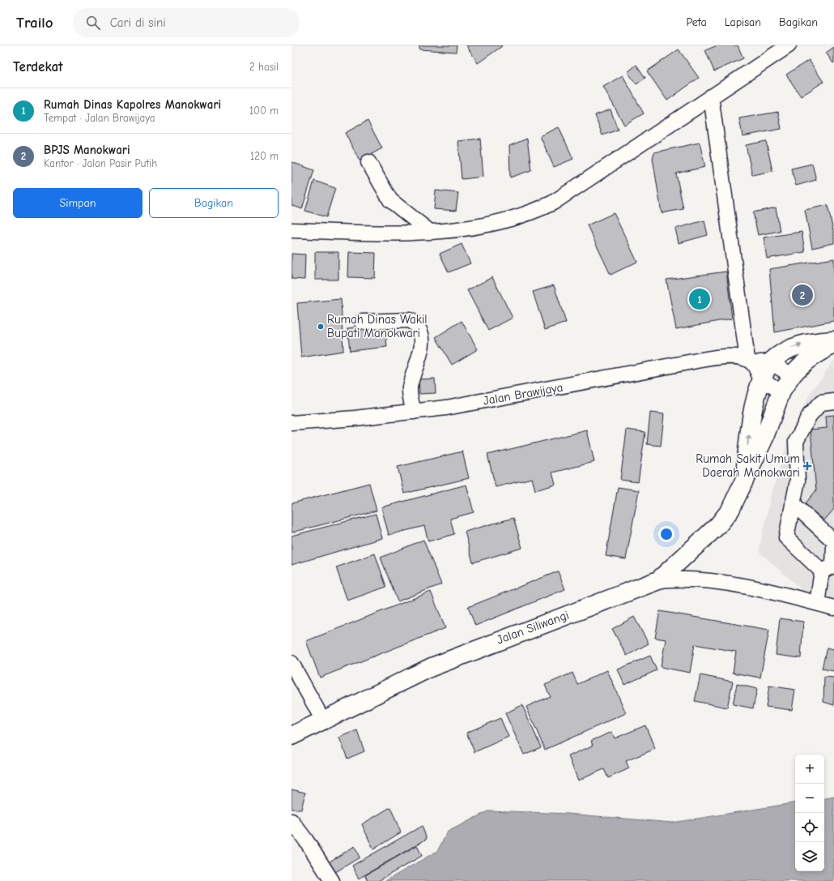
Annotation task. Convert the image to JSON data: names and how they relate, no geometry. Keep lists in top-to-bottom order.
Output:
{
  "streets": {
    "main road": ["Jalan Siliwangi"],
    "street": ["Jalan Brawijaya"]
  },
  "crossings": [
    ["Jalan Brawijaya", "Jalan Siliwangi"]
  ],
  "places": {
    "other": ["Rumah Dinas Wakil Bupati Manokwari"],
    "health": ["Rumah Sakit Umum Daerah Manokwari"]
  },
  "page": {
    "header": "Trailo",
    "search": "Cari di sini",
    "nav": ["Peta", "Lapisan", "Bagikan"],
    "heading": ["Terdekat", "2 hasil"],
    "list": [
      {
        "mark": "1",
        "name": "Rumah Dinas Kapolres Manokwari",
        "note": "Tempat · Jalan Brawijaya",
        "value": "100 m"
      },
      {
        "mark": "2",
        "name": "BPJS Manokwari",
        "note": "Kantor · Jalan Pasir Putih",
        "value": "120 m"
      }
    ],
    "buttons": ["Simpan", "Bagikan"],
    "pins": ["2", "1"],
    "map_buttons": ["+", "−"]
  }
}
